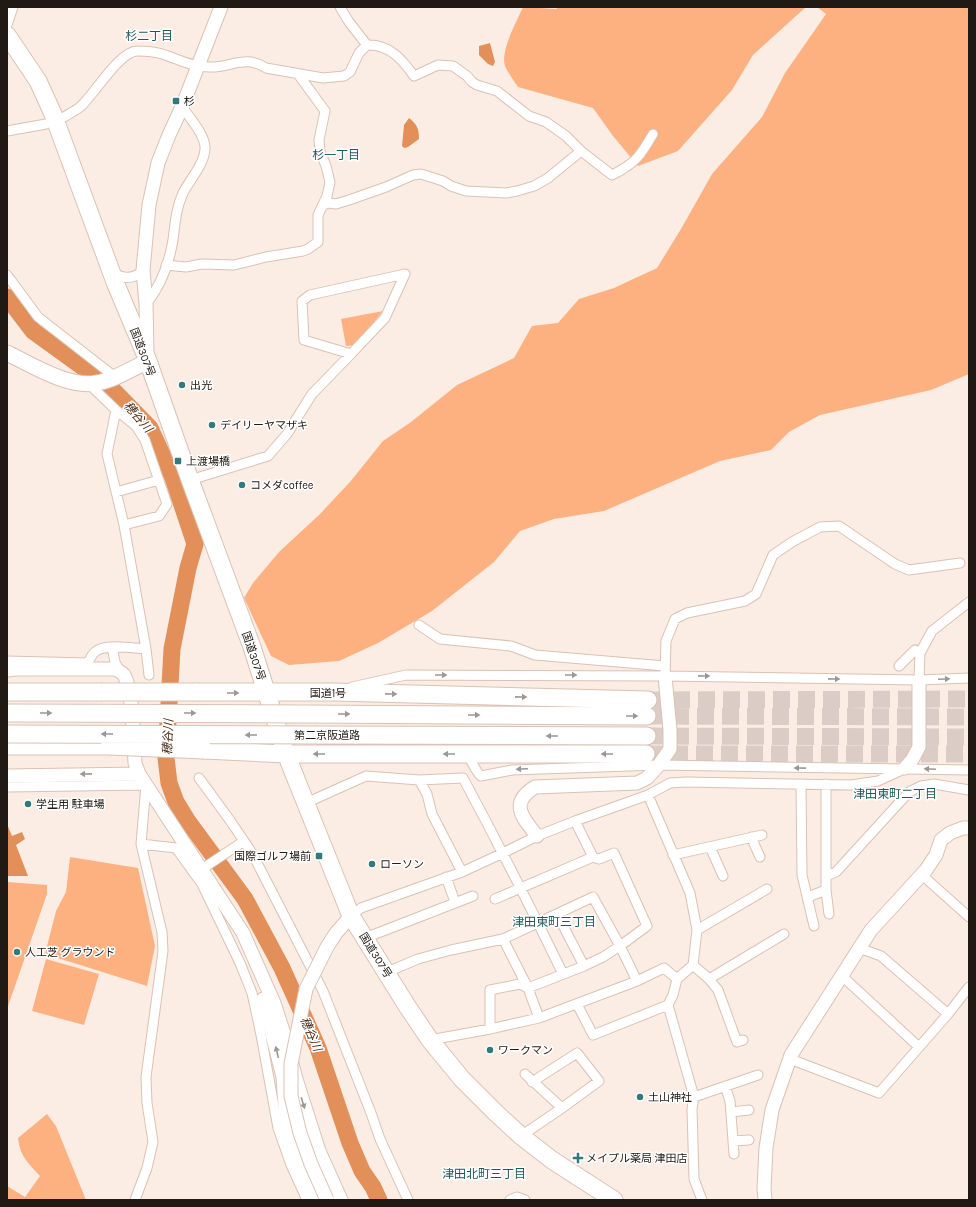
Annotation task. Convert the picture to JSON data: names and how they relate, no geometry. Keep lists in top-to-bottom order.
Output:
{
  "streets": {
    "highway": ["国道307号", "国道1号", "第二京阪道路"]
  },
  "crossings": [
    ["国道307号", "国道1号"],
    ["国道1号", "第二京阪道路"]
  ],
  "districts": [
    "杉二丁目",
    "杉一丁目",
    "津田東町二丁目",
    "津田東町三丁目",
    "津田北町三丁目"
  ],
  "water": ["穂谷川"],
  "places": {
    "transit": ["杉", "上渡場橋", "国際ゴルフ場前"],
    "other": [
      "出光",
      "デイリーヤマザキ",
      "コメダcoffee",
      "学生用 駐車場",
      "ローソン",
      "人工芝 グラウンド",
      "ワークマン",
      "土山神社"
    ],
    "health": ["メイプル薬局 津田店"]
  }
}
